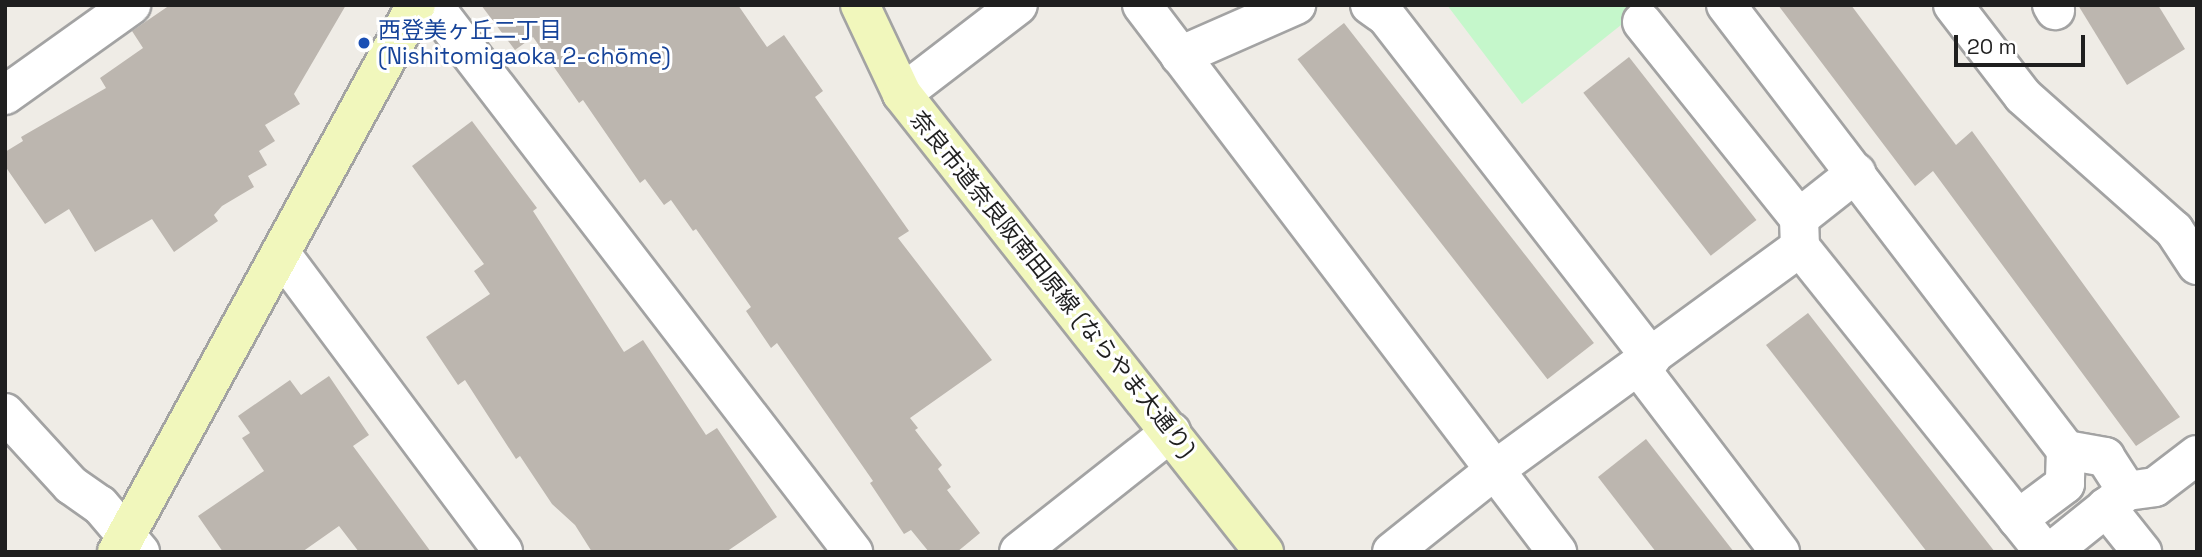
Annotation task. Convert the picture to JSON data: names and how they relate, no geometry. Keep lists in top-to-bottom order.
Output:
{
  "streets": {
    "street": ["奈良市道奈良阪南田原線 (ならやま大通り)"]
  },
  "places": ["西登美ヶ丘二丁目 (Nishitomigaoka 2-chōme)"],
  "scale_bar": "20 m"
}
